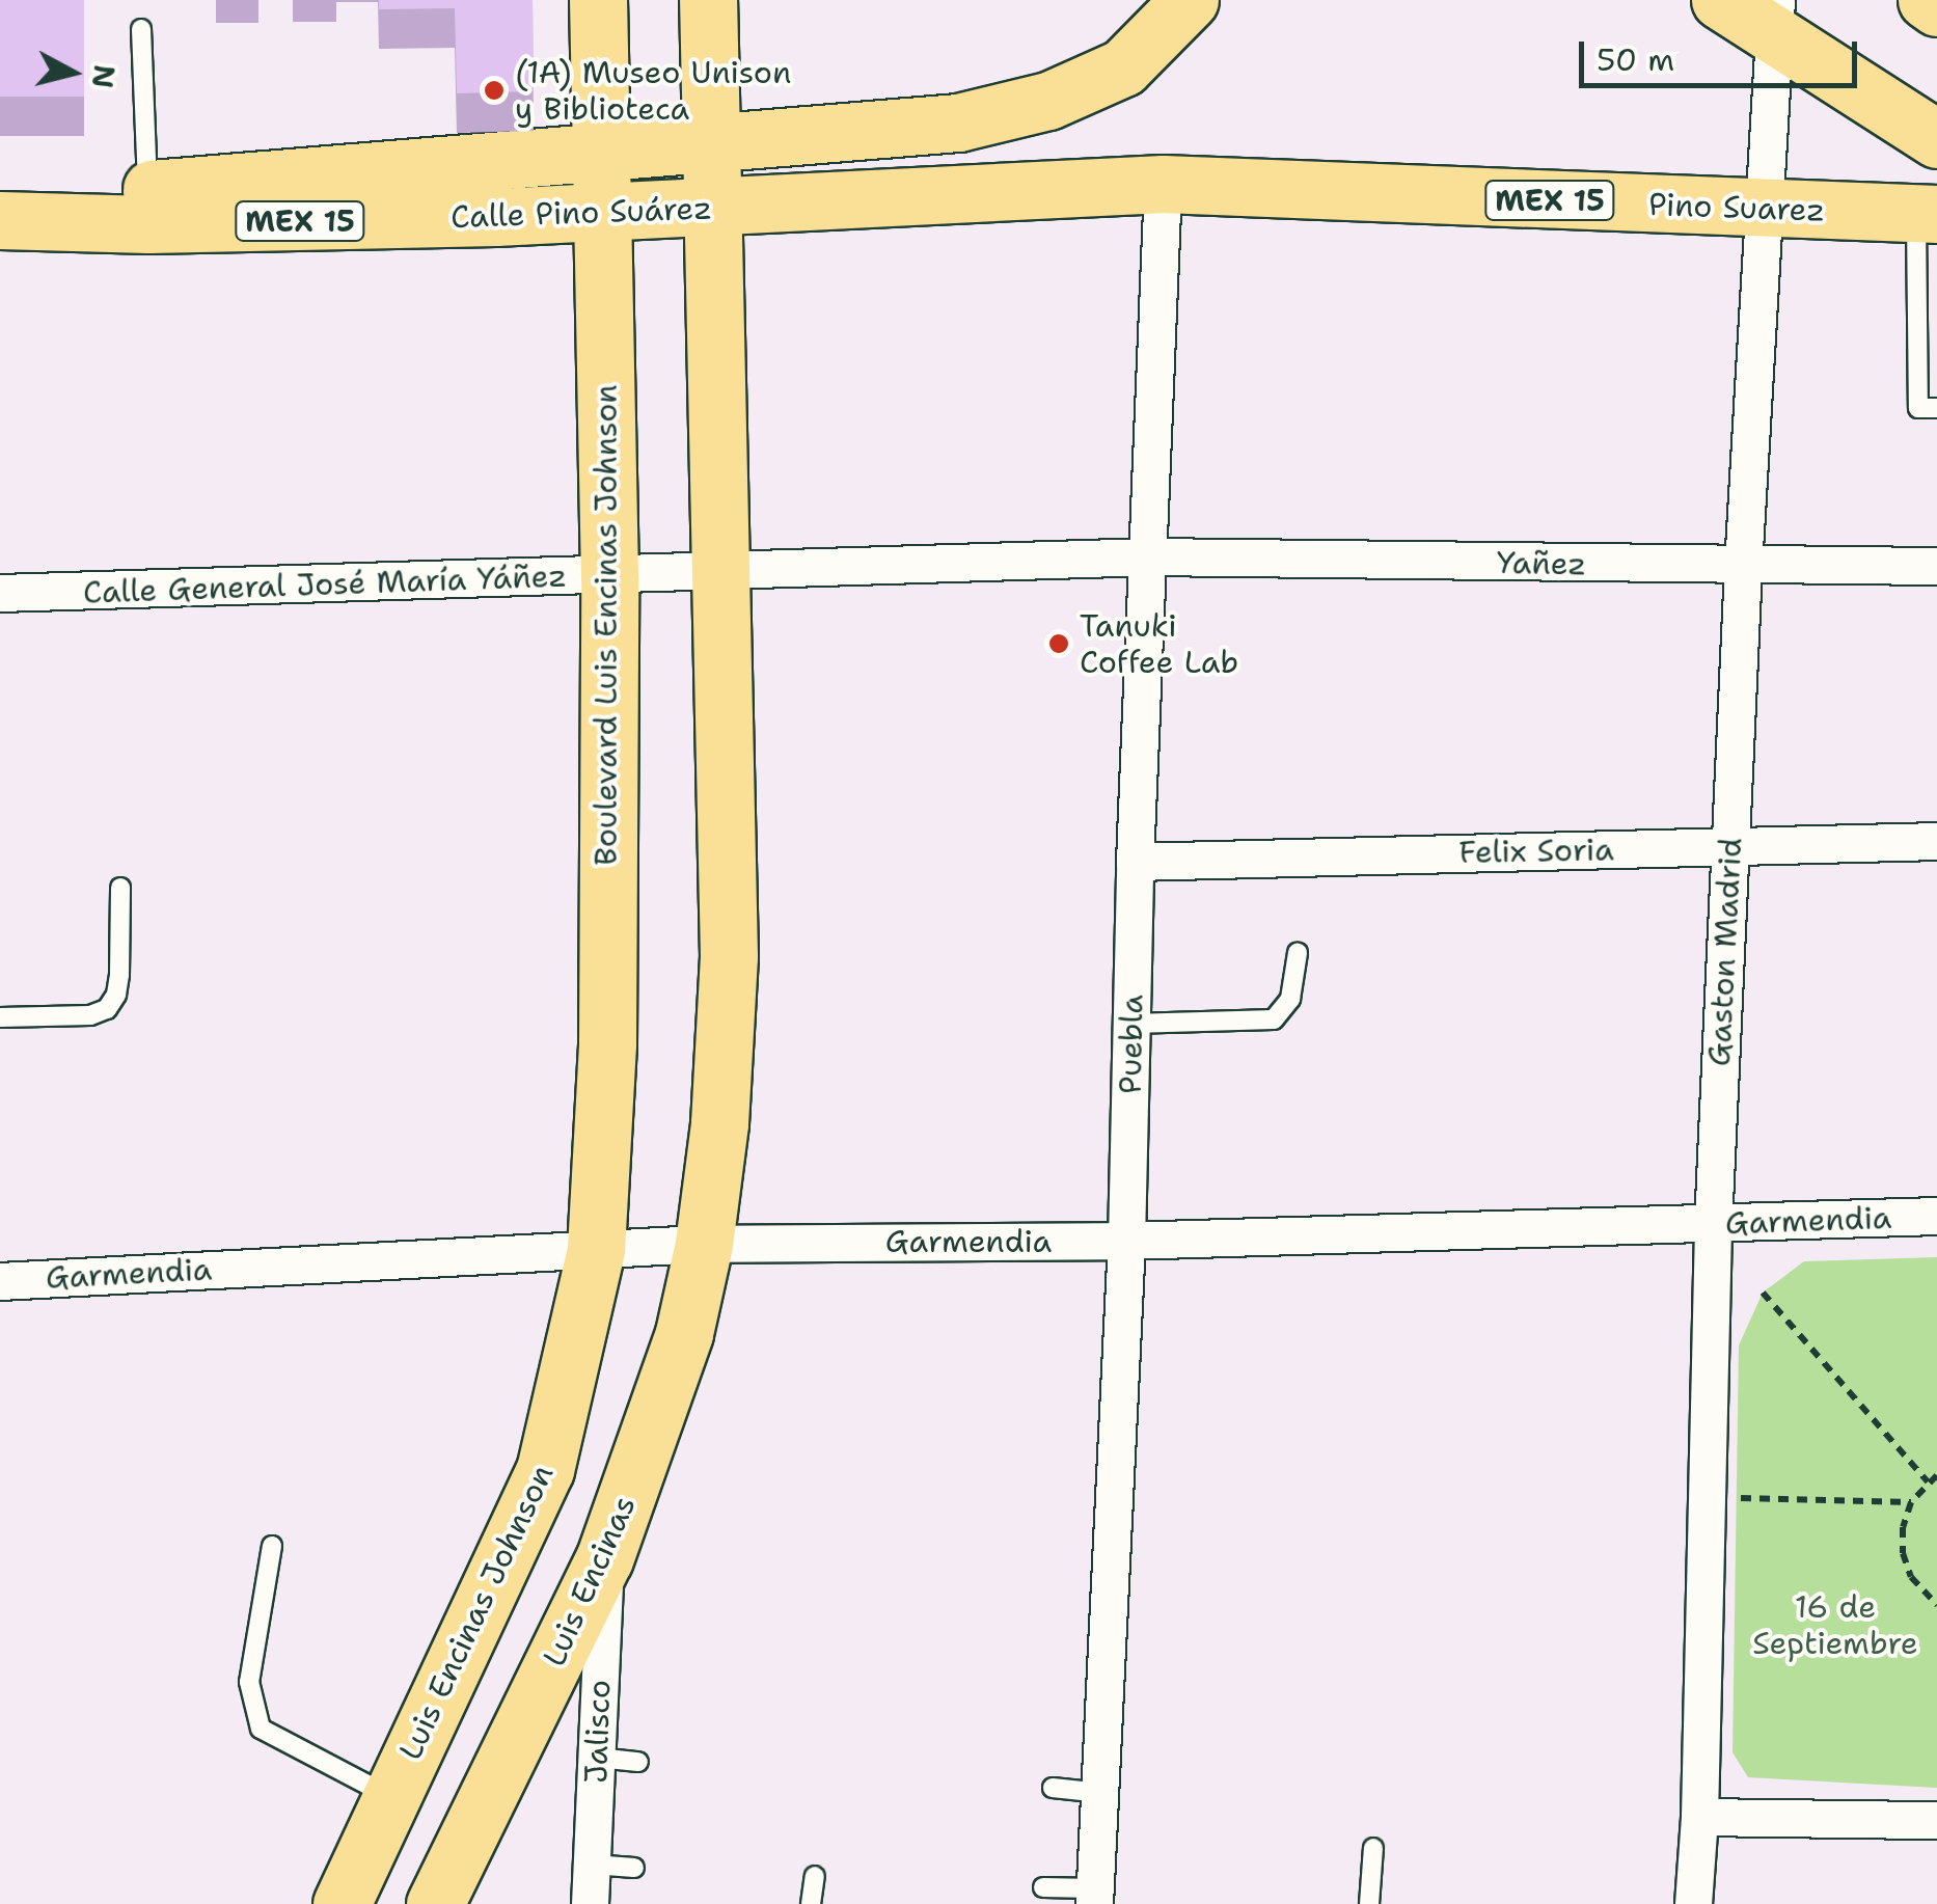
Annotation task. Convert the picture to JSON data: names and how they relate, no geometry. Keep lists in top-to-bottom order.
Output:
{
  "streets": {
    "main road": [
      "MEX 15",
      "Pino Suarez",
      "Calle Pino Suárez",
      "Boulevard Luis Encinas Johnson",
      "Luis Encinas",
      "Luis Encinas Johnson"
    ],
    "street": [
      "Yañez",
      "Calle General José María Yáñez",
      "Felix Soria",
      "Gaston Madrid",
      "Puebla",
      "Garmendia",
      "Jalisco"
    ]
  },
  "crossings": [
    ["Pino Suarez", "Calle Pino Suárez"],
    ["Pino Suarez", "Gaston Madrid"],
    ["Pino Suarez", "Puebla"],
    ["Calle Pino Suárez", "Boulevard Luis Encinas Johnson"],
    ["Calle Pino Suárez", "Puebla"],
    ["Yañez", "Calle General José María Yáñez"],
    ["Yañez", "Gaston Madrid"],
    ["Yañez", "Puebla"],
    ["Calle General José María Yáñez", "Boulevard Luis Encinas Johnson"],
    ["Calle General José María Yáñez", "Puebla"],
    ["Boulevard Luis Encinas Johnson", "Garmendia"],
    ["Boulevard Luis Encinas Johnson", "Luis Encinas Johnson"],
    ["Felix Soria", "Gaston Madrid"],
    ["Felix Soria", "Puebla"],
    ["Gaston Madrid", "Garmendia"],
    ["Puebla", "Garmendia"],
    ["Garmendia", "Luis Encinas"],
    ["Garmendia", "Luis Encinas Johnson"],
    ["Luis Encinas", "Jalisco"]
  ],
  "parks": ["16 de Septiembre"],
  "places": ["(1A) Museo Unison y Biblioteca", "Tanuki Coffee Lab"],
  "scale_bar": "50 m",
  "north": "right"
}
